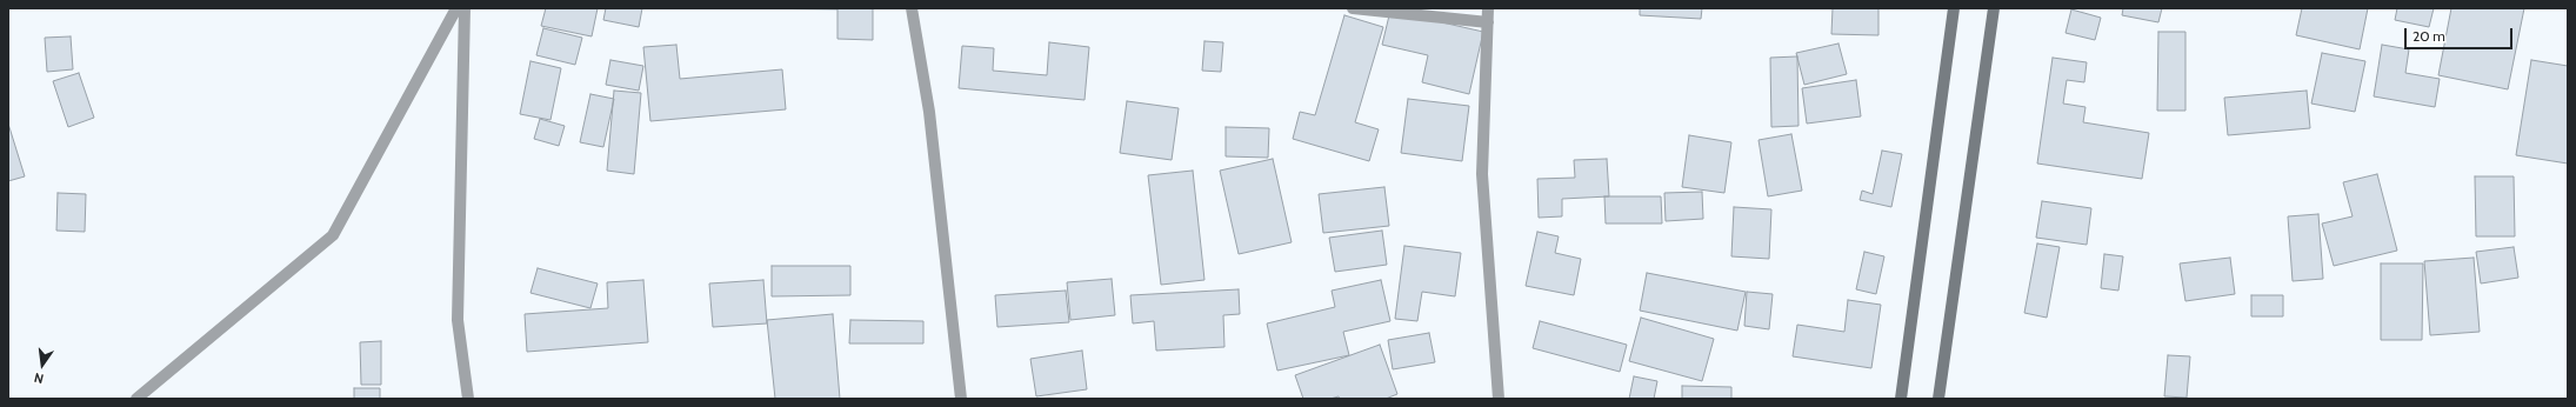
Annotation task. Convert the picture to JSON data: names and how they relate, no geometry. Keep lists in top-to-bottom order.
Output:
{
  "scale_bar": "20 m",
  "north": "bottom"
}
